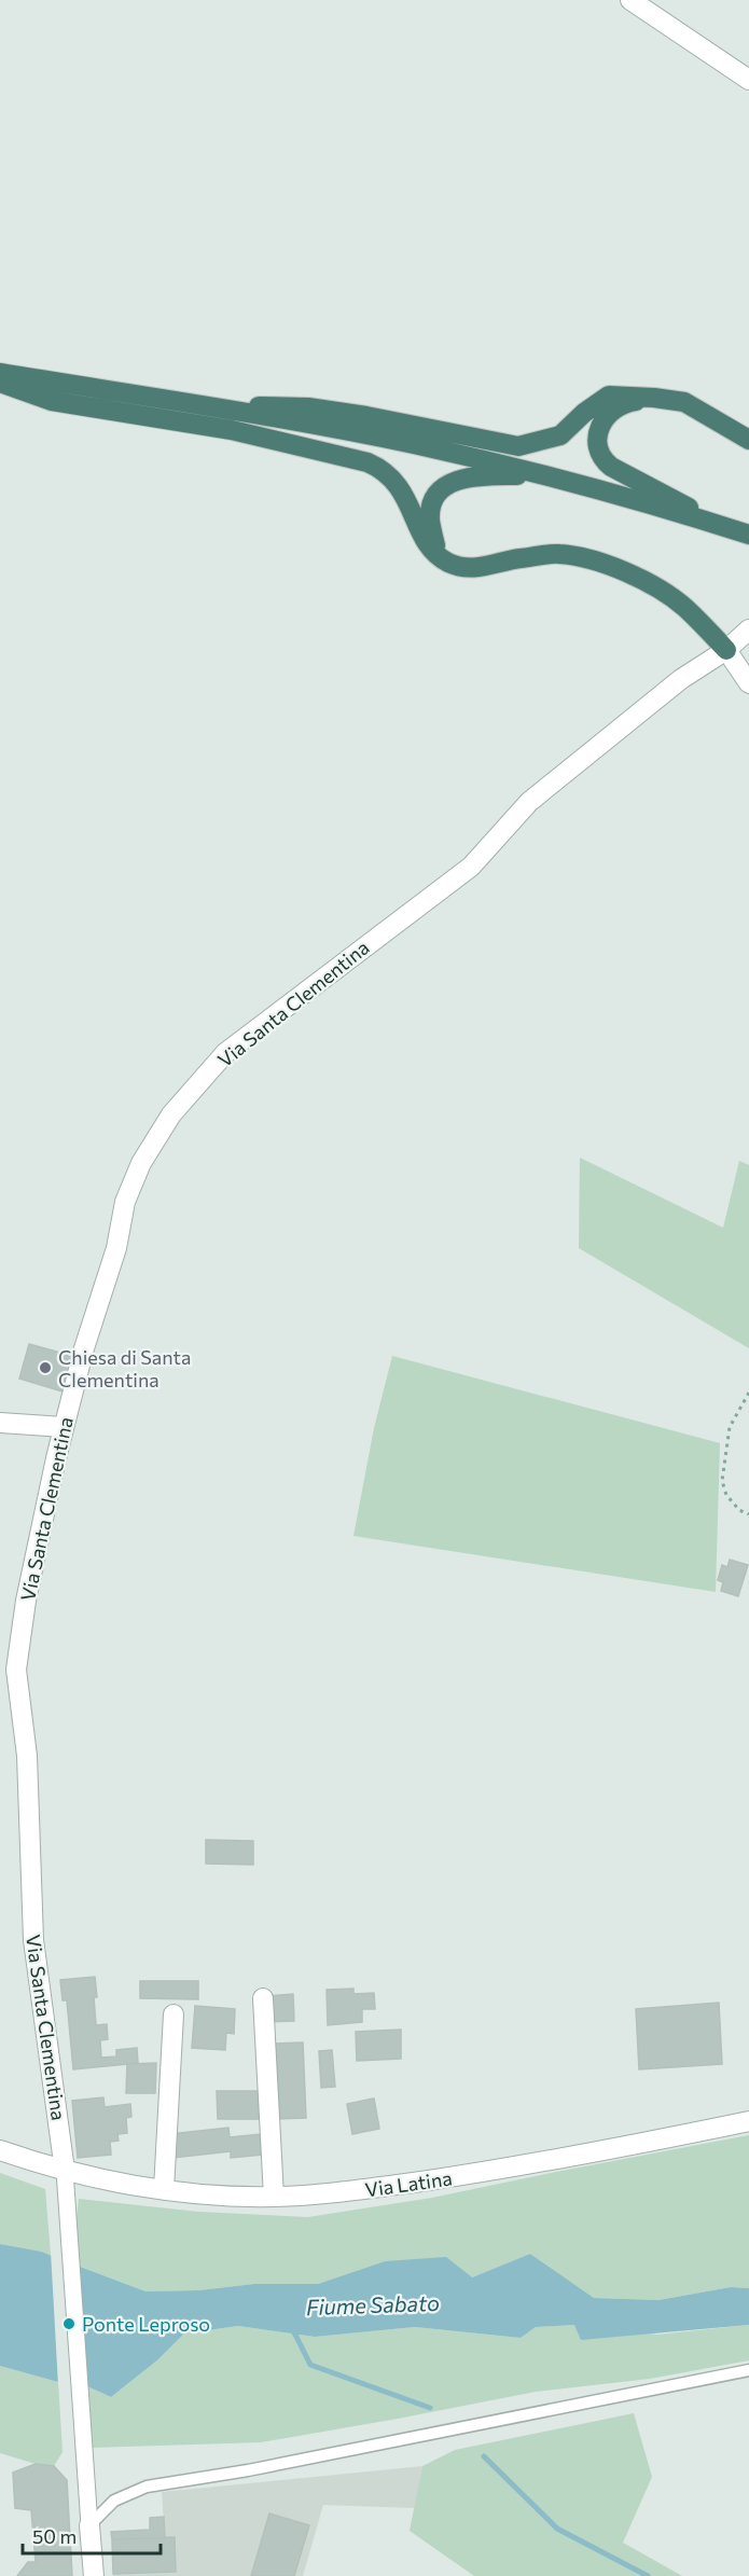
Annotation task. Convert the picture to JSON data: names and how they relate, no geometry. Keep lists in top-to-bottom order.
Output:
{
  "streets": {
    "street": ["Via Santa Clementina", "Via Latina"]
  },
  "crossings": [
    ["Via Santa Clementina", "Via Latina"]
  ],
  "water": ["Fiume Sabato"],
  "places": ["Chiesa di Santa Clementina", "Ponte Leproso"],
  "scale_bar": "50 m"
}
